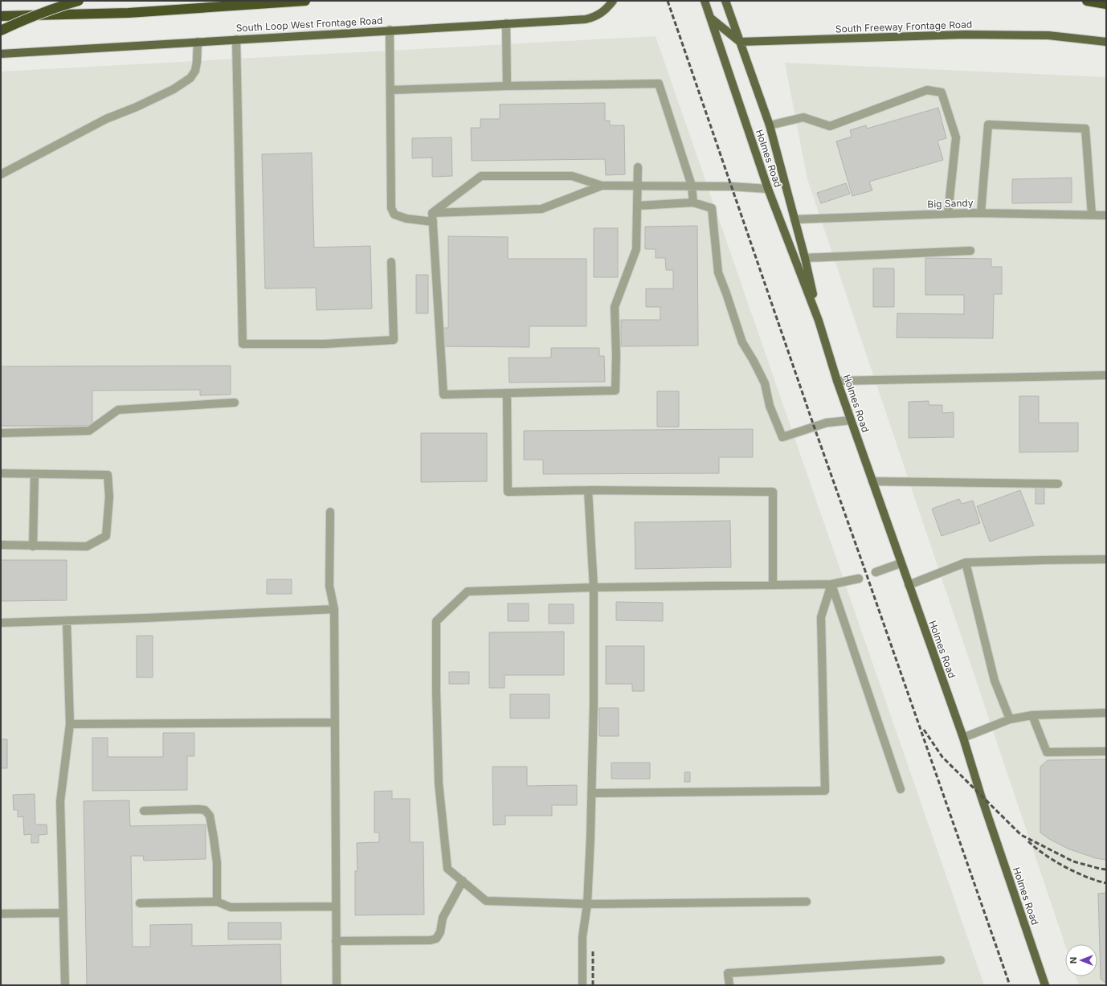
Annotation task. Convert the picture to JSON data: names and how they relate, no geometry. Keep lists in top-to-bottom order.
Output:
{
  "streets": {
    "main road": ["South Loop West Frontage Road", "South Freeway Frontage Road", "Holmes Road"],
    "street": ["Big Sandy"]
  },
  "crossings": [
    ["South Freeway Frontage Road", "Holmes Road"],
    ["Holmes Road", "Big Sandy"]
  ],
  "north": "left"
}
